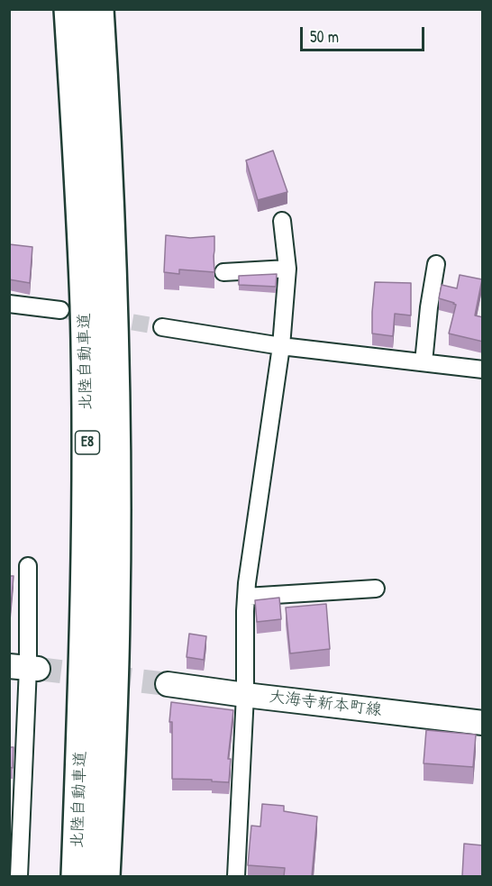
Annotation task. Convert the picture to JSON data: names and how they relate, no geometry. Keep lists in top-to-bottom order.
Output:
{
  "streets": {
    "highway": ["北陸自動車道", "E8"],
    "main road": ["大海寺新本町線"]
  },
  "scale_bar": "50 m"
}
